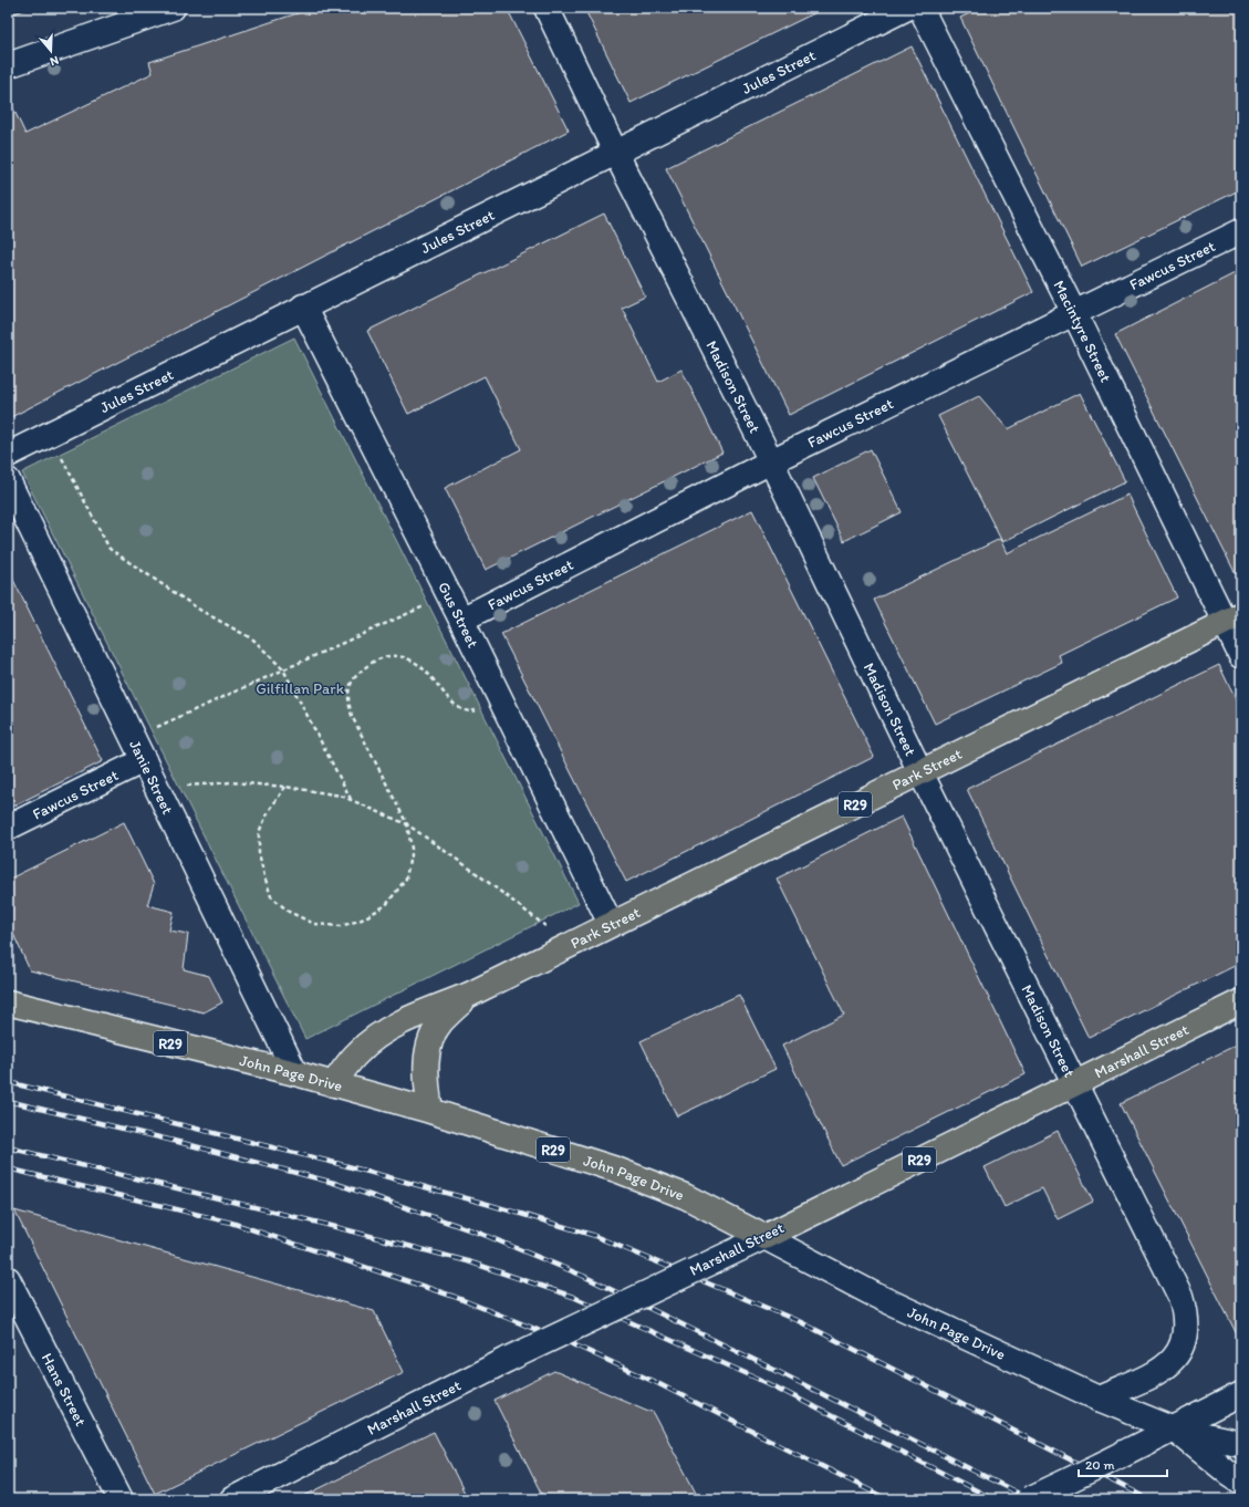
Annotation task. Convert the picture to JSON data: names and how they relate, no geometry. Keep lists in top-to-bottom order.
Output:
{
  "streets": {
    "main road": [
      "Park Street",
      "R29",
      "Marshall Street",
      "John Page Drive"
    ],
    "street": [
      "Jules Street",
      "Fawcus Street",
      "Macintyre Street",
      "Madison Street",
      "Gus Street",
      "Janie Street",
      "Hans Street"
    ]
  },
  "crossings": [
    ["Jules Street", "Madison Street"],
    ["Jules Street", "Gus Street"],
    ["Fawcus Street", "Macintyre Street"],
    ["Fawcus Street", "Madison Street"],
    ["Fawcus Street", "Gus Street"],
    ["Fawcus Street", "Janie Street"],
    ["Macintyre Street", "Park Street"],
    ["Madison Street", "Park Street"],
    ["Madison Street", "Marshall Street"],
    ["Madison Street", "John Page Drive"],
    ["Gus Street", "Park Street"],
    ["Park Street", "John Page Drive"],
    ["Janie Street", "John Page Drive"],
    ["Marshall Street", "John Page Drive"]
  ],
  "parks": ["Gilfillan Park"],
  "scale_bar": "20 m",
  "north": "bottom"
}
